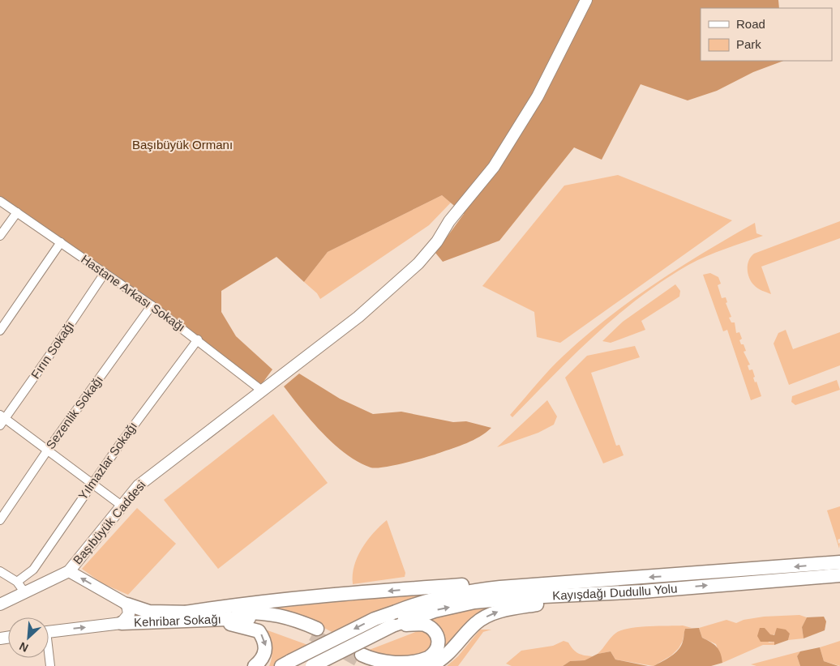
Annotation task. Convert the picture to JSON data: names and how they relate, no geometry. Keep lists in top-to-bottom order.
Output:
{
  "streets": {
    "main road": ["Başıbüyük Caddesi", "Kayışdağı Dudullu Yolu", "Kehribar Sokağı"],
    "street": [
      "Hastane Arkası Sokağı",
      "Fırın Sokağı",
      "Sezenlik Sokağı",
      "Yılmazlar Sokağı"
    ]
  },
  "crossings": [
    ["Hastane Arkası Sokağı", "Fırın Sokağı"],
    ["Hastane Arkası Sokağı", "Sezenlik Sokağı"],
    ["Hastane Arkası Sokağı", "Yılmazlar Sokağı"],
    ["Hastane Arkası Sokağı", "Başıbüyük Caddesi"]
  ],
  "one_way": ["Kehribar Sokağı"],
  "parks": ["Başıbüyük Ormanı"],
  "legend": ["Road", "Park"],
  "north": "bottom left"
}
